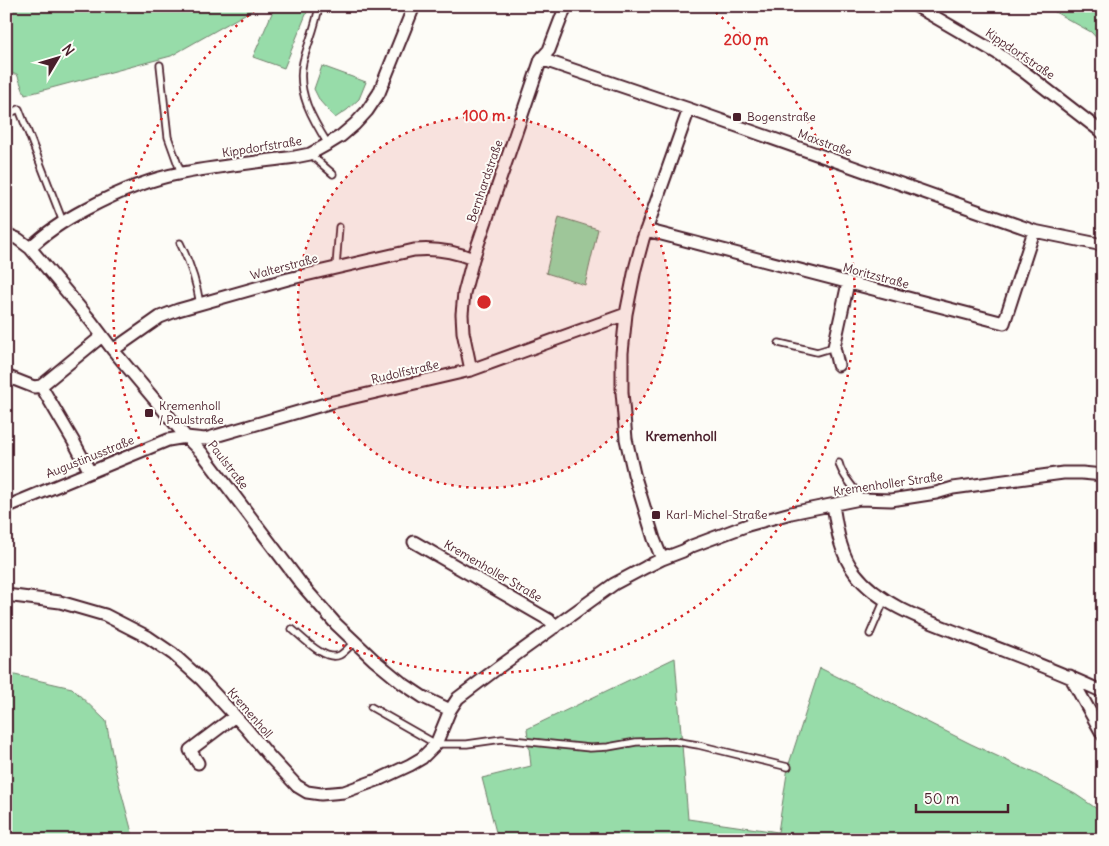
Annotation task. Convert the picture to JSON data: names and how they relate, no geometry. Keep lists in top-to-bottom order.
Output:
{
  "streets": {
    "street": [
      "Kippdorfstraße",
      "Maxstraße",
      "Bernhardstraße",
      "Walterstraße",
      "Moritzstraße",
      "Rudolfstraße",
      "Augustinusstraße",
      "Paulstraße",
      "Kremenholler Straße",
      "Kremenholl"
    ]
  },
  "crossings": [
    ["Maxstraße", "Bernhardstraße"],
    ["Maxstraße", "Moritzstraße"],
    ["Bernhardstraße", "Walterstraße"],
    ["Bernhardstraße", "Rudolfstraße"],
    ["Walterstraße", "Paulstraße"],
    ["Rudolfstraße", "Augustinusstraße"],
    ["Rudolfstraße", "Paulstraße"],
    ["Augustinusstraße", "Paulstraße"],
    ["Paulstraße", "Kremenholler Straße"],
    ["Paulstraße", "Kremenholl"],
    ["Kremenholler Straße", "Kremenholl"]
  ],
  "districts": ["Kremenholl"],
  "places": {
    "transit": ["Bogenstraße", "Kremenholl / Paulstraße", "Karl-Michel-Straße"]
  },
  "scale_bar": "50 m",
  "north": "top right",
  "rings": ["200 m", "100 m"]
}
